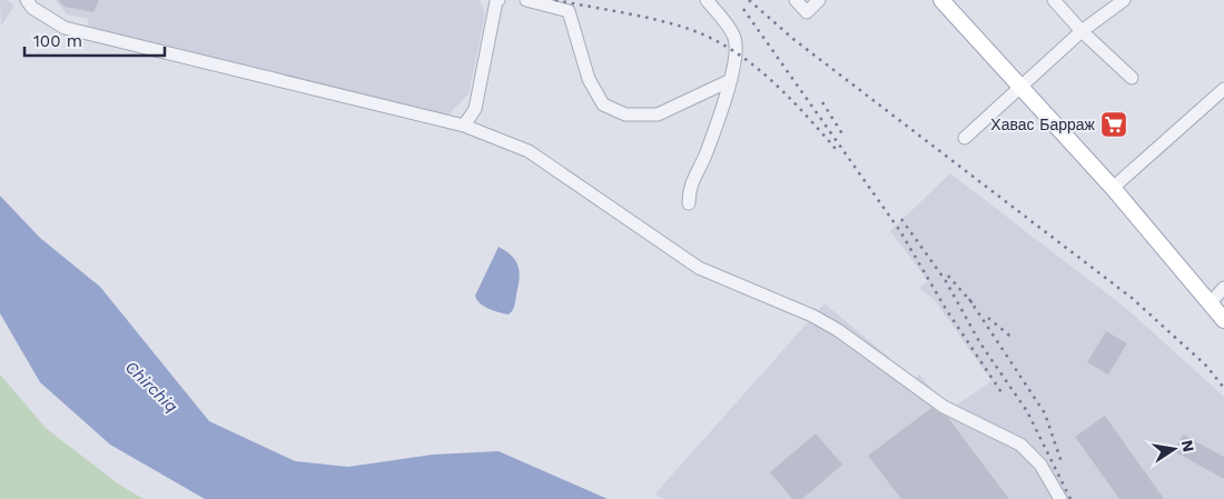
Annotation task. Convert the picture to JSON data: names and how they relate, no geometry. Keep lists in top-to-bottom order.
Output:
{
  "water": ["Chirchiq"],
  "places": {
    "supermarket": ["Хавас Барраж"]
  },
  "scale_bar": "100 m",
  "north": "right"
}
